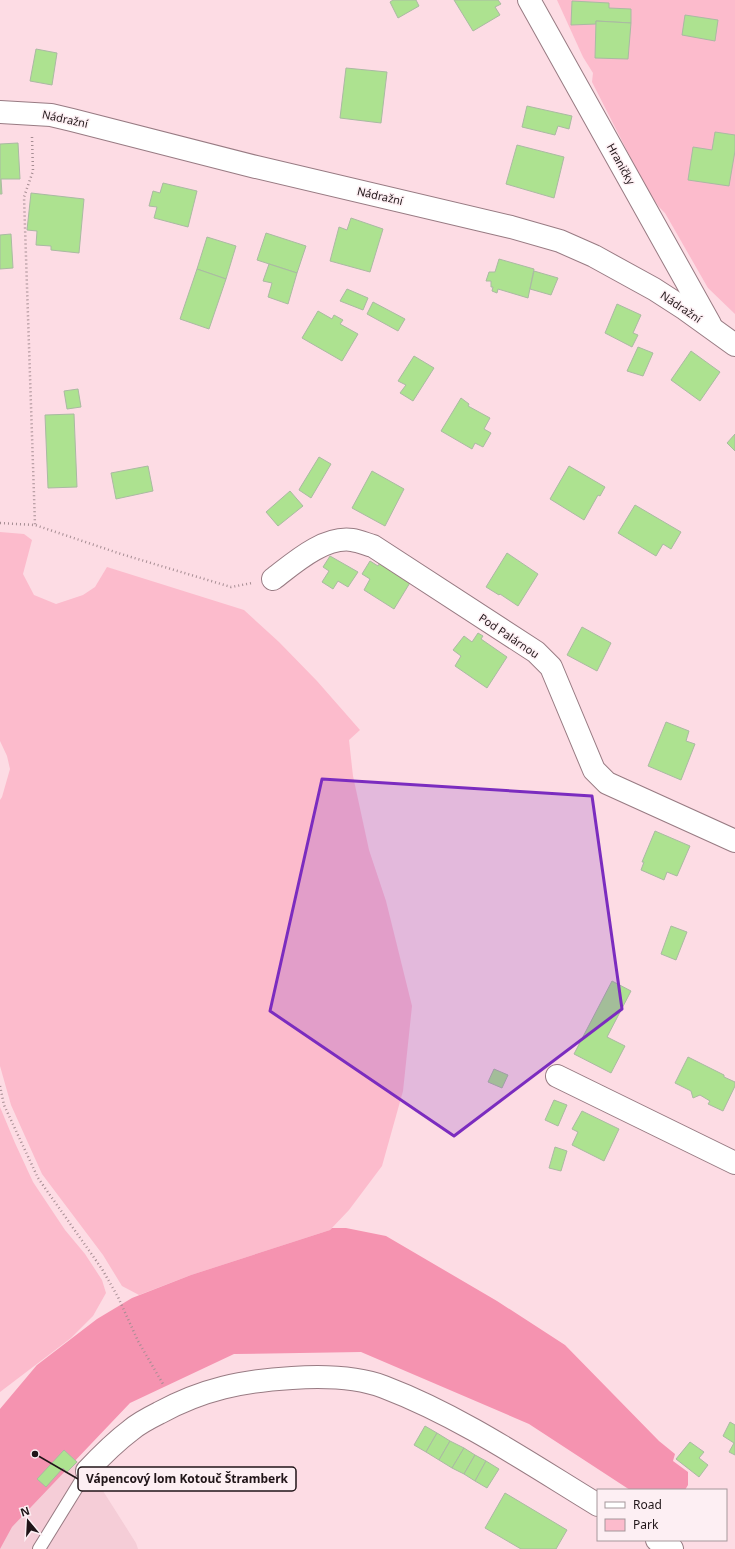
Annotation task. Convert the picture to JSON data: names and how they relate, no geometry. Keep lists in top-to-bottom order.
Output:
{
  "streets": {
    "street": ["Nádražní", "Hraničky", "Pod Palárnou"]
  },
  "crossings": [
    ["Nádražní", "Hraničky"]
  ],
  "places": ["Vápencový lom Kotouč Štramberk"],
  "legend": ["Road", "Park"],
  "north": "top"
}
